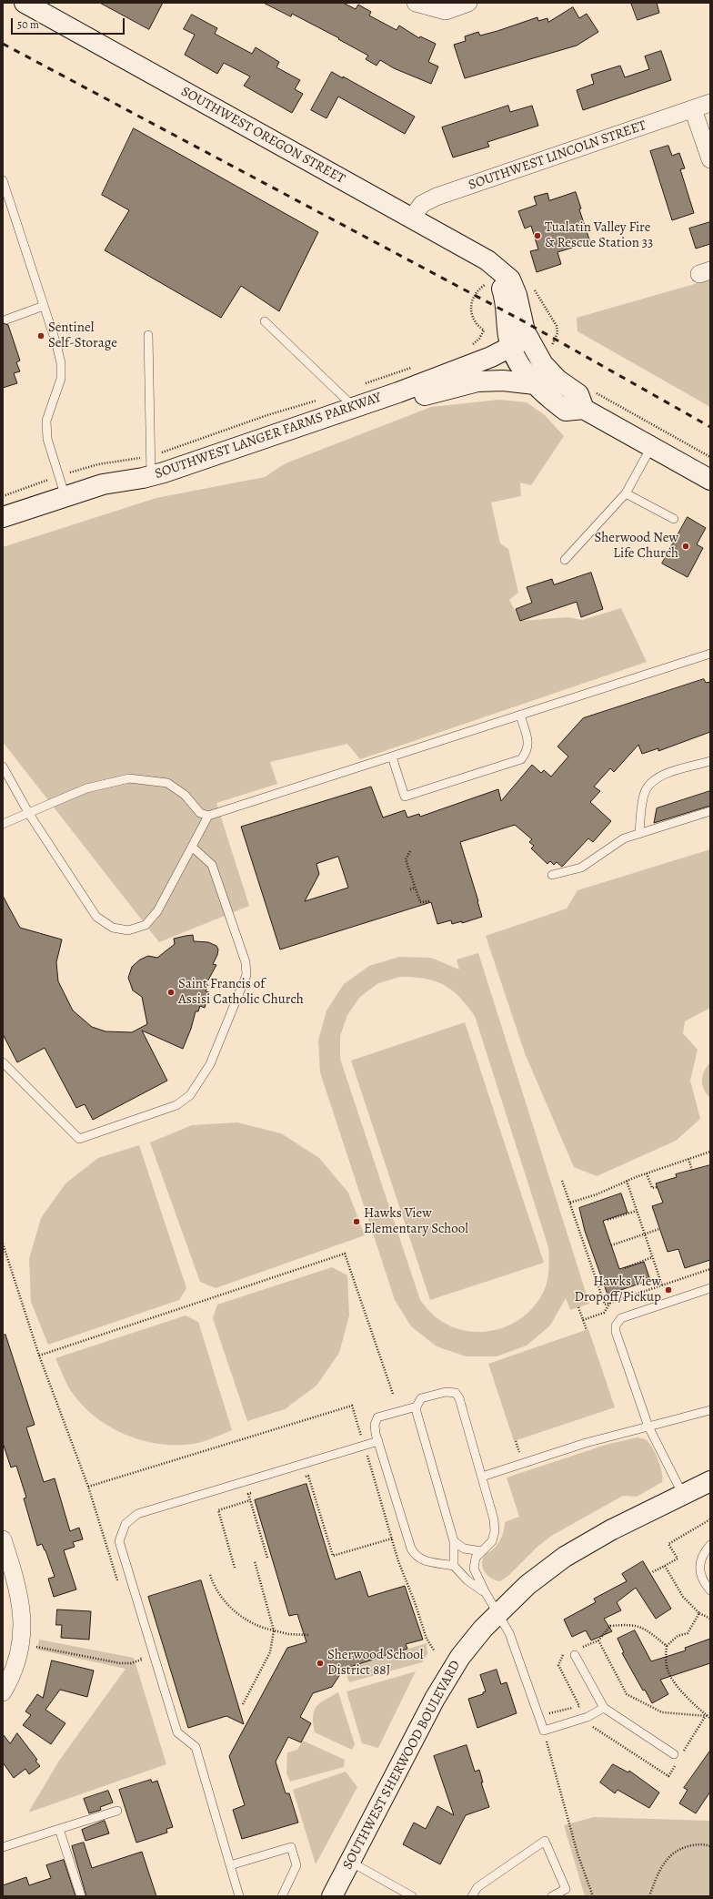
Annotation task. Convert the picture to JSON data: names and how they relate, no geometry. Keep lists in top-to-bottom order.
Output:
{
  "streets": {
    "main road": ["SOUTHWEST OREGON STREET", "SOUTHWEST LANGER FARMS PARKWAY", "SOUTHWEST SHERWOOD BOULEVARD"],
    "street": ["SOUTHWEST LINCOLN STREET"]
  },
  "crossings": [
    ["SOUTHWEST OREGON STREET", "SOUTHWEST LINCOLN STREET"]
  ],
  "places": [
    "Tualatin Valley Fire & Rescue Station 33",
    "Sentinel Self-Storage",
    "Sherwood New Life Church",
    "Saint Francis of Assisi Catholic Church",
    "Hawks View Elementary School",
    "Hawks View Dropoff/Pickup",
    "Sherwood School District 88J"
  ],
  "scale_bar": "50 m"
}
